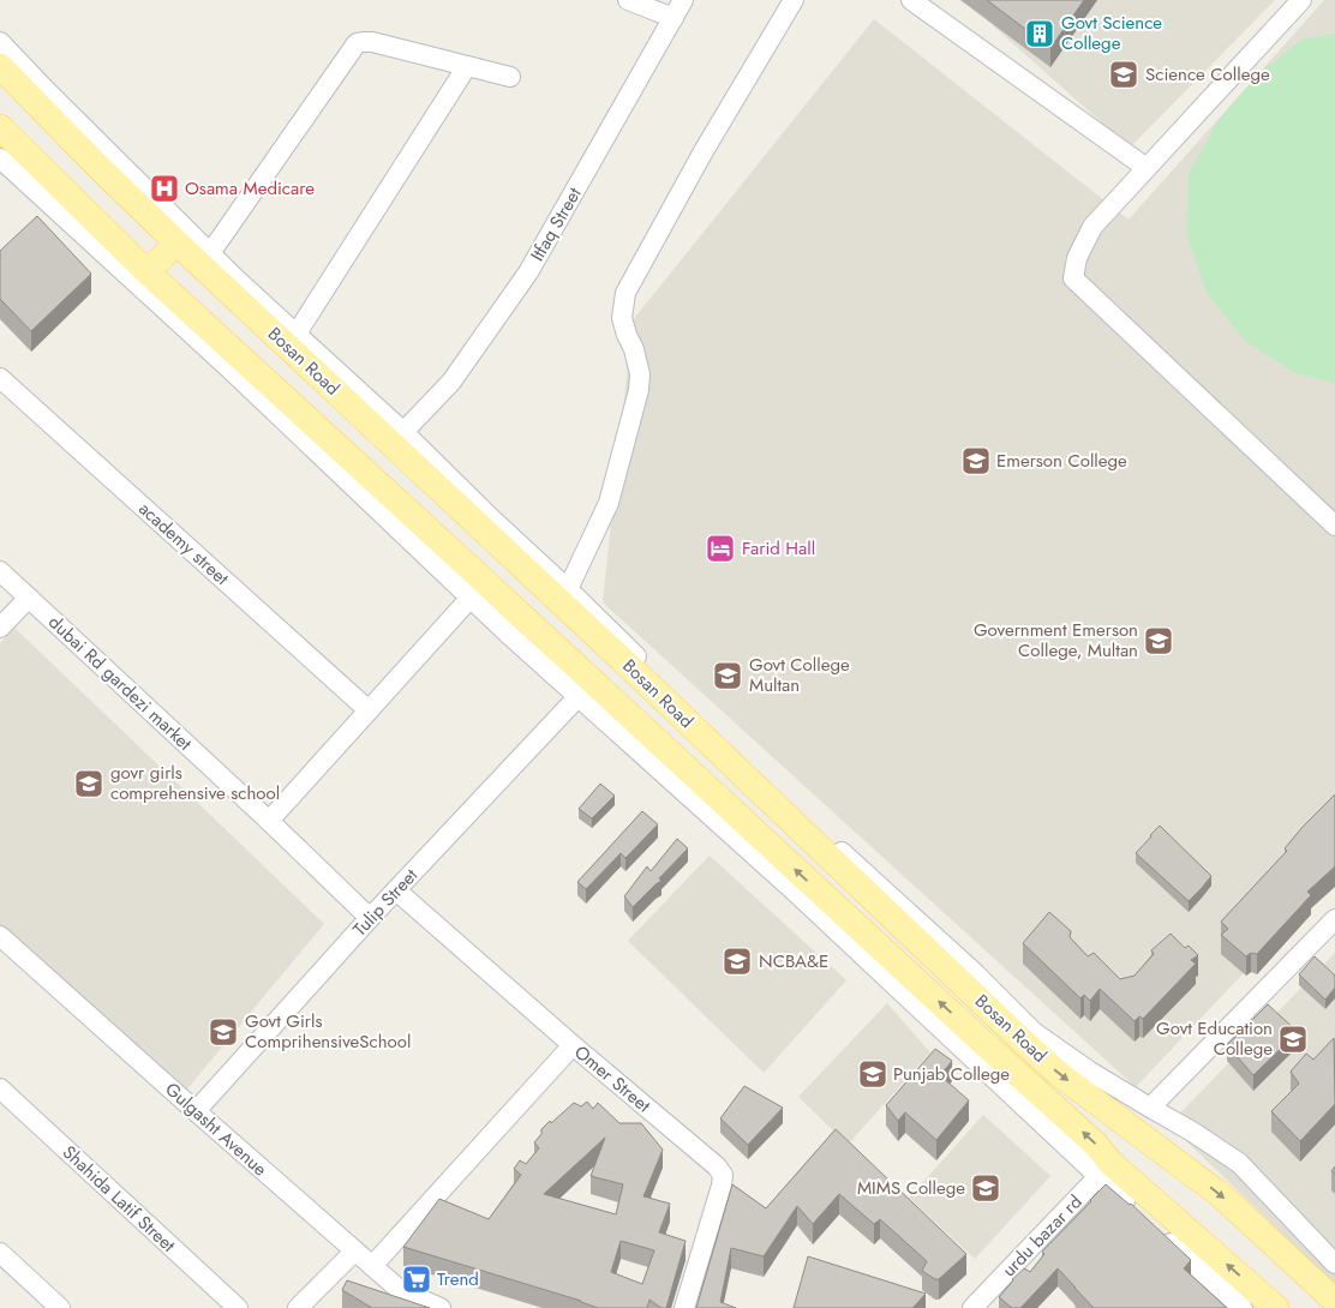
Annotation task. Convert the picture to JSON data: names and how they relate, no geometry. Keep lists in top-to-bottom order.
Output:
{
  "streets": {
    "main road": ["Bosan Road"],
    "street": [
      "Itfaq Street",
      "academy street",
      "dubai Rd gardezi market",
      "Tulip Street",
      "Omer Street",
      "Gulgasht Avenue",
      "Shahida Latif Street",
      "urdu bazar rd"
    ]
  },
  "crossings": [
    ["Itfaq Street", "Bosan Road"],
    ["Bosan Road", "urdu bazar rd"],
    ["dubai Rd gardezi market", "Tulip Street"],
    ["Tulip Street", "Omer Street"],
    ["Tulip Street", "Gulgasht Avenue"]
  ],
  "places": {
    "building": ["Govt Science College"],
    "school or university": [
      "Science College",
      "Emerson College",
      "Government Emerson College, Multan",
      "Govt College Multan",
      "govr girls comprehensive school",
      "NCBA&E",
      "Govt Girls ComprihensiveSchool",
      "Govt Education College",
      "Punjab College",
      "MIMS College"
    ],
    "hospital": ["Osama Medicare"],
    "hotel": ["Farid Hall"],
    "supermarket": ["Trend"]
  }
}
